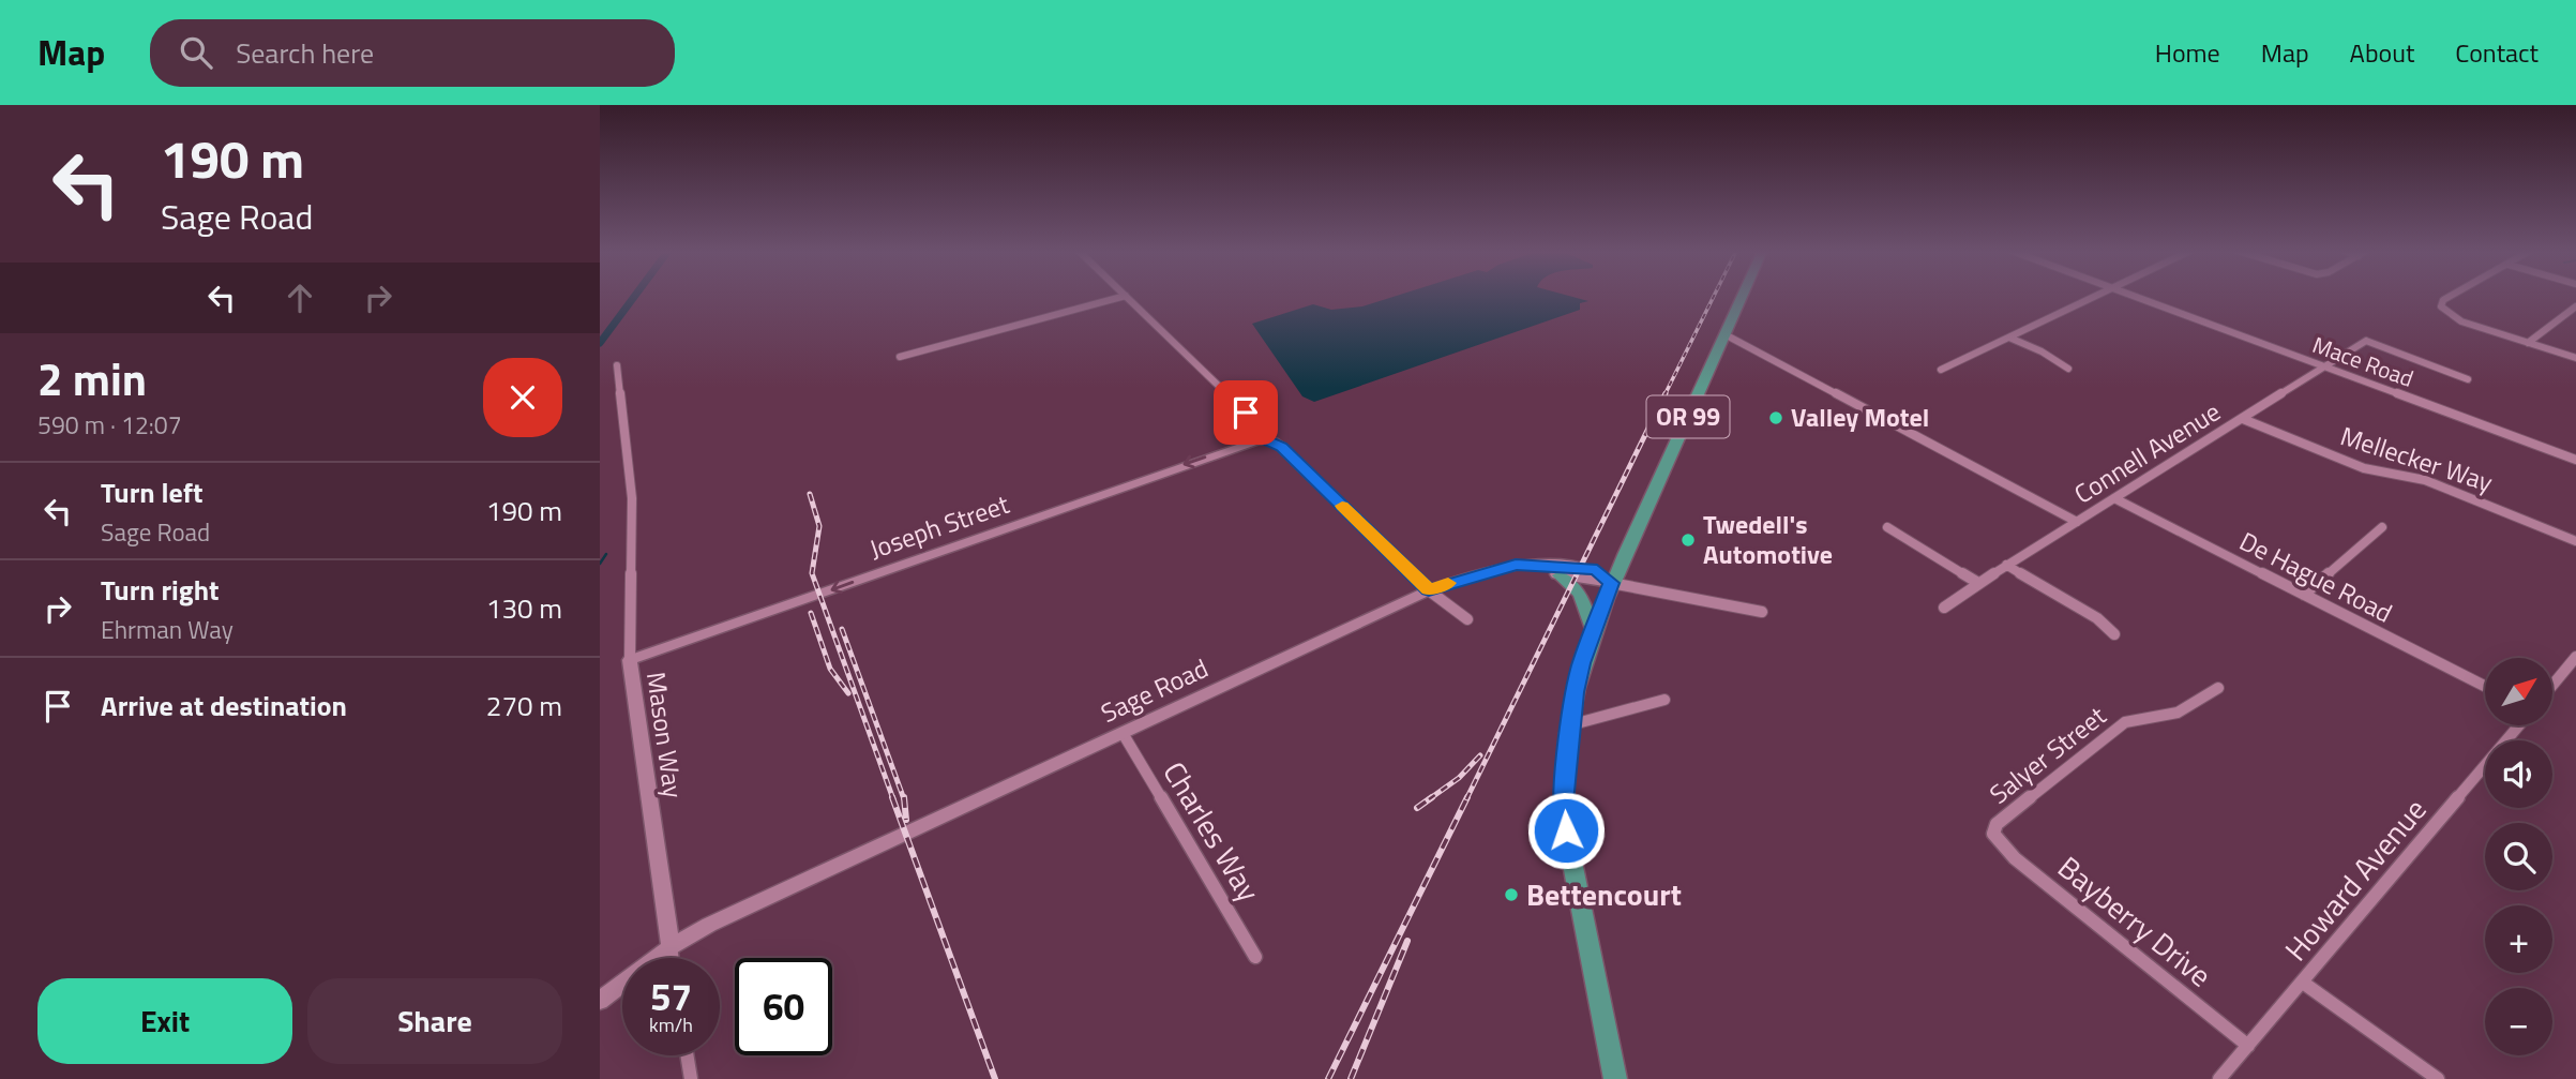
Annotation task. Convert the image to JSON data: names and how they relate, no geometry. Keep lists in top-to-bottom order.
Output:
{
  "streets": {
    "main road": ["OR 99"],
    "street": [
      "Mace Road",
      "Connell Avenue",
      "Mellecker Way",
      "Joseph Street",
      "De Hague Road",
      "Sage Road",
      "Mason Way",
      "Salyer Street",
      "Charles Way",
      "Howard Avenue",
      "Bayberry Drive"
    ]
  },
  "crossings": [
    ["Mace Road", "Connell Avenue"],
    ["OR 99", "Sage Road"],
    ["Connell Avenue", "Mellecker Way"],
    ["Connell Avenue", "De Hague Road"],
    ["Joseph Street", "Mason Way"],
    ["Sage Road", "Mason Way"],
    ["Sage Road", "Charles Way"],
    ["Salyer Street", "Bayberry Drive"],
    ["Howard Avenue", "Bayberry Drive"]
  ],
  "one_way": ["Joseph Street"],
  "places": ["Valley Motel", "Twedell's Automotive", "Bettencourt"],
  "north": "top right",
  "page": {
    "header": "Map",
    "search": "Search here",
    "nav": [
      "Home",
      "Map",
      "About",
      "Contact"
    ],
    "turn": ["190 m", "Sage Road"],
    "heading": ["2 min", "590 m · 12:07"],
    "list": [
      {
        "name": "Turn left",
        "note": "Sage Road",
        "value": "190 m"
      },
      {
        "name": "Turn right",
        "note": "Ehrman Way",
        "value": "130 m"
      },
      {
        "name": "Arrive at destination",
        "value": "270 m"
      }
    ],
    "map_buttons": ["+", "−"],
    "speed": "57 km/h",
    "limit": "60",
    "buttons": ["Exit", "Share"]
  }
}
